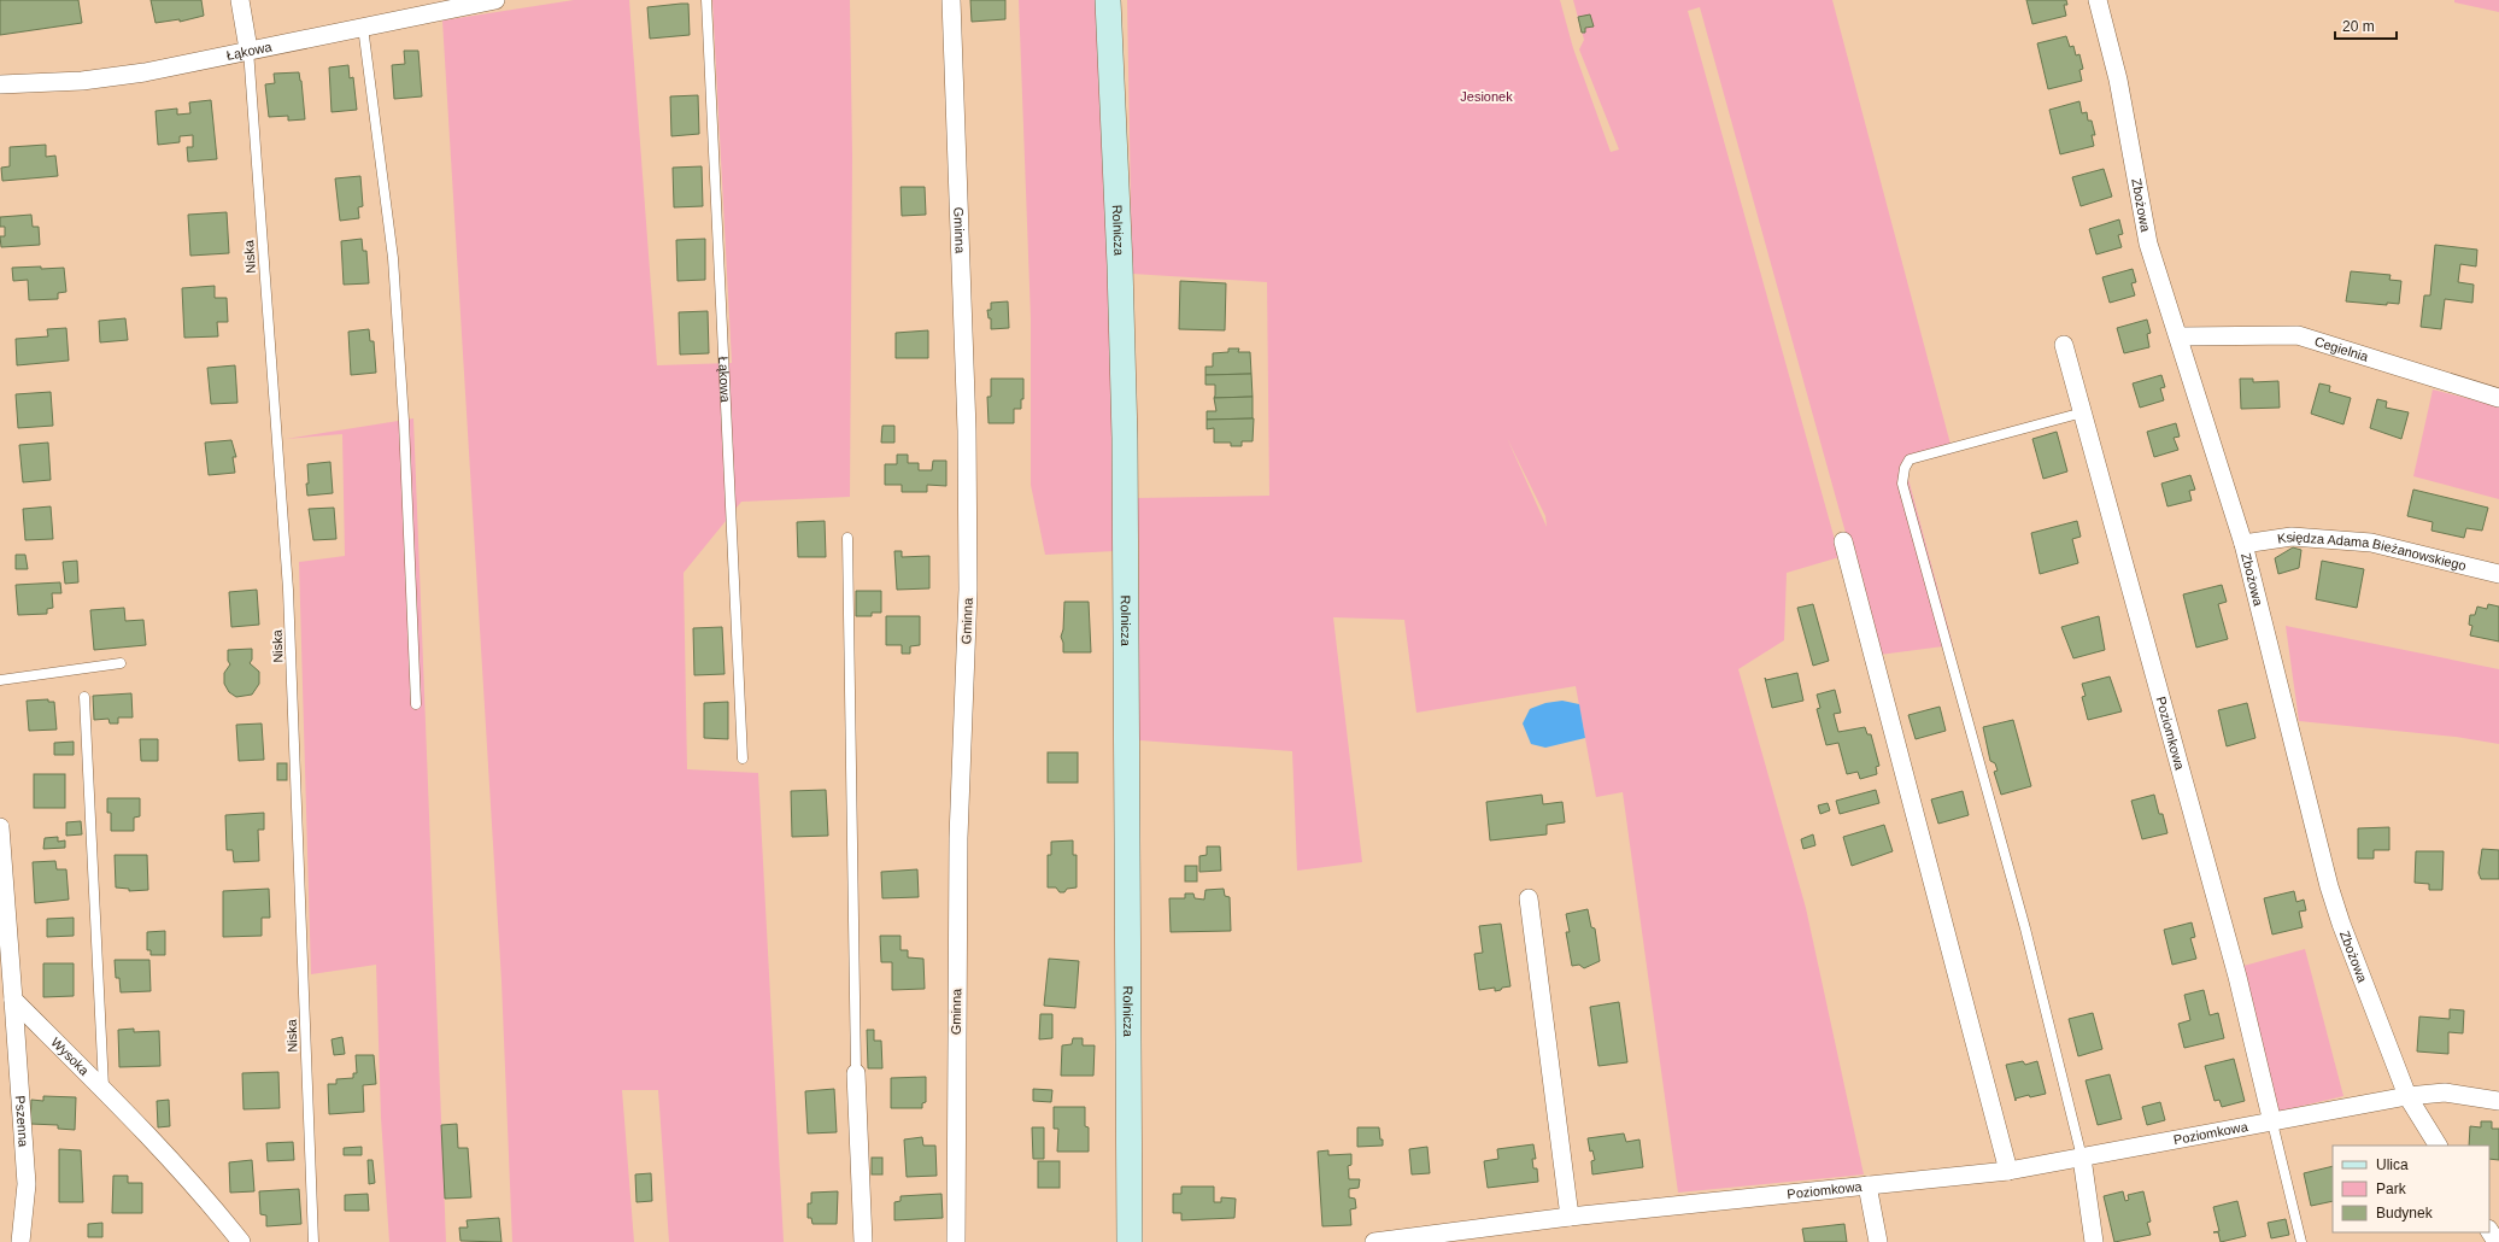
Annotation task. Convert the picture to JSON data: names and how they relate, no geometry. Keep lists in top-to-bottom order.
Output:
{
  "streets": {
    "street": [
      "Łąkowa",
      "Zbożowa",
      "Gminna",
      "Rolnicza",
      "Cegielnia",
      "Księdza Adama Bieżanowskiego",
      "Poziomkowa",
      "Wysoka",
      "Pszenna"
    ],
    "lane": ["Niska"]
  },
  "crossings": [
    ["Łąkowa", "Niska"],
    ["Zbożowa", "Cegielnia"],
    ["Zbożowa", "Księdza Adama Bieżanowskiego"],
    ["Zbożowa", "Poziomkowa"],
    ["Wysoka", "Pszenna"]
  ],
  "parks": ["Jesionek"],
  "legend": ["Ulica", "Park", "Budynek"],
  "scale_bar": "20 m"
}
